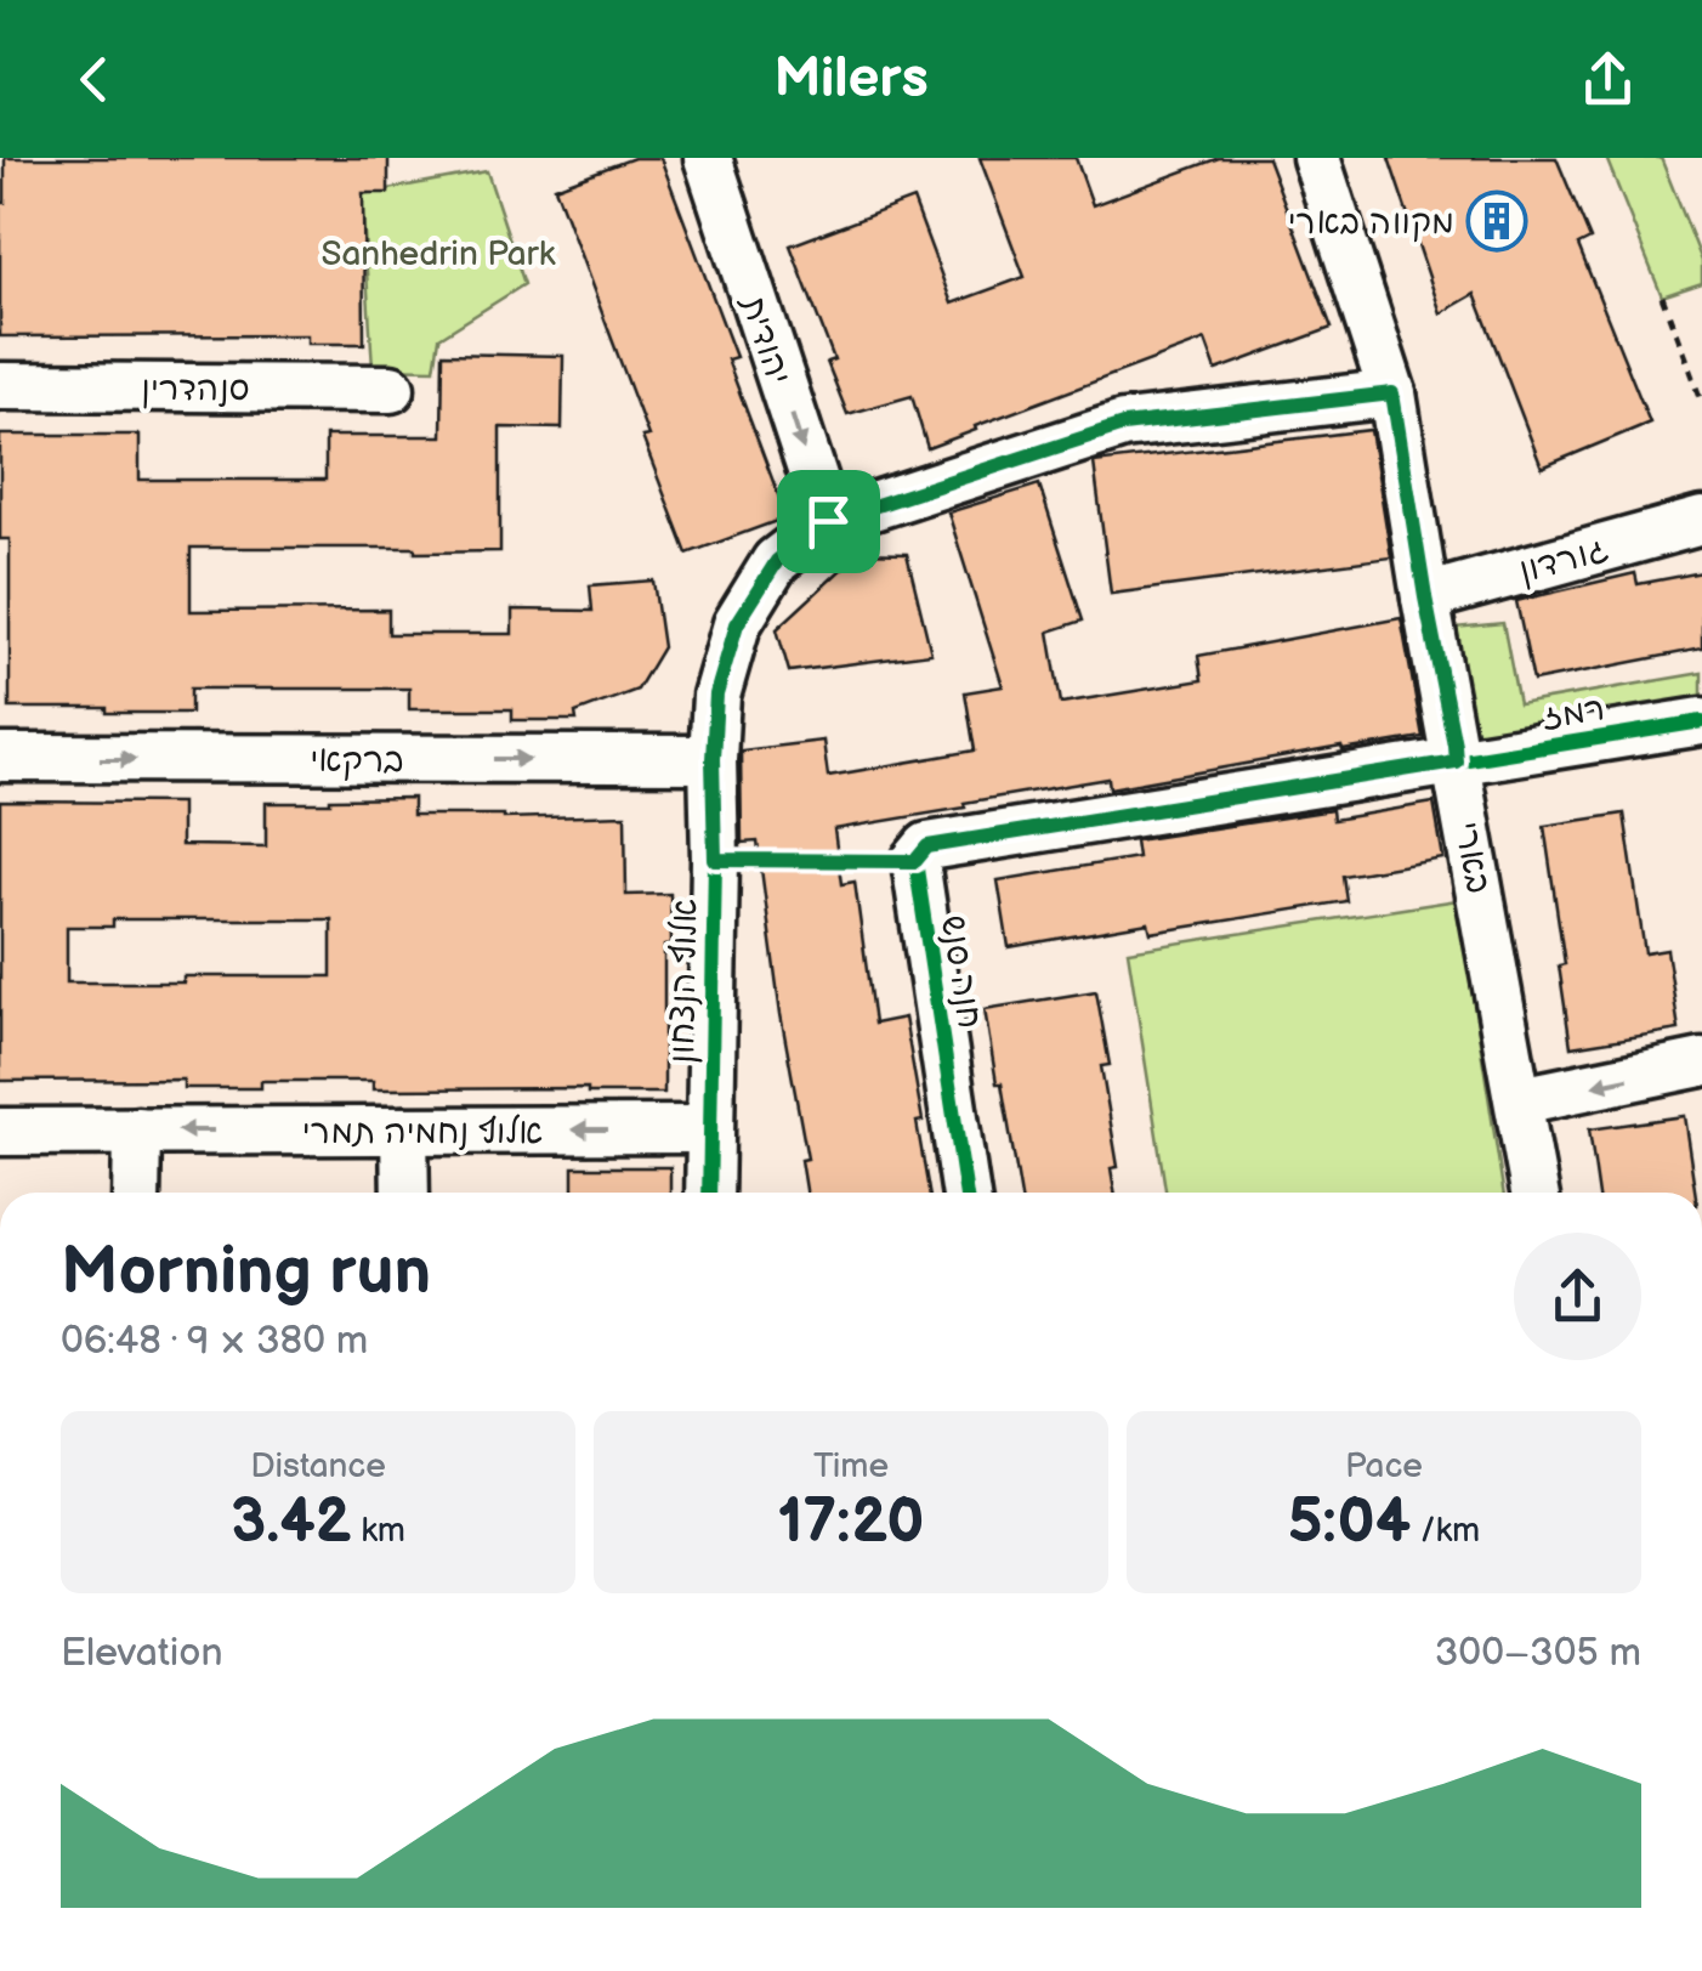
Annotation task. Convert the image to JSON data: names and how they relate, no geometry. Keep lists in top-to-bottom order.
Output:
{
  "streets": {
    "street": [
      "יהודית",
      "סנהדרין",
      "גורדון",
      "רמז",
      "ברקאי",
      "בארי",
      "חנה סנש",
      "אלוף הנצחון",
      "אלוף נחמיה תמרי"
    ]
  },
  "crossings": [
    ["יהודית", "אלוף הנצחון"],
    ["גורדון", "בארי"],
    ["רמז", "בארי"],
    ["ברקאי", "אלוף הנצחון"],
    ["אלוף הנצחון", "אלוף נחמיה תמרי"]
  ],
  "one_way": ["יהודית", "ברקאי", "אלוף נחמיה תמרי"],
  "parks": ["Sanhedrin Park"],
  "places": {
    "building": ["מקווה בארי"]
  },
  "page": {
    "header": "Milers",
    "heading": ["Morning run", "06:48 · 9 × 380 m"],
    "stats": [
      ["Distance", "3.42 km"],
      ["Time", "17:20"],
      ["Pace", "5:04 /km"]
    ],
    "chart": ["Elevation", "300–305 m"]
  }
}
